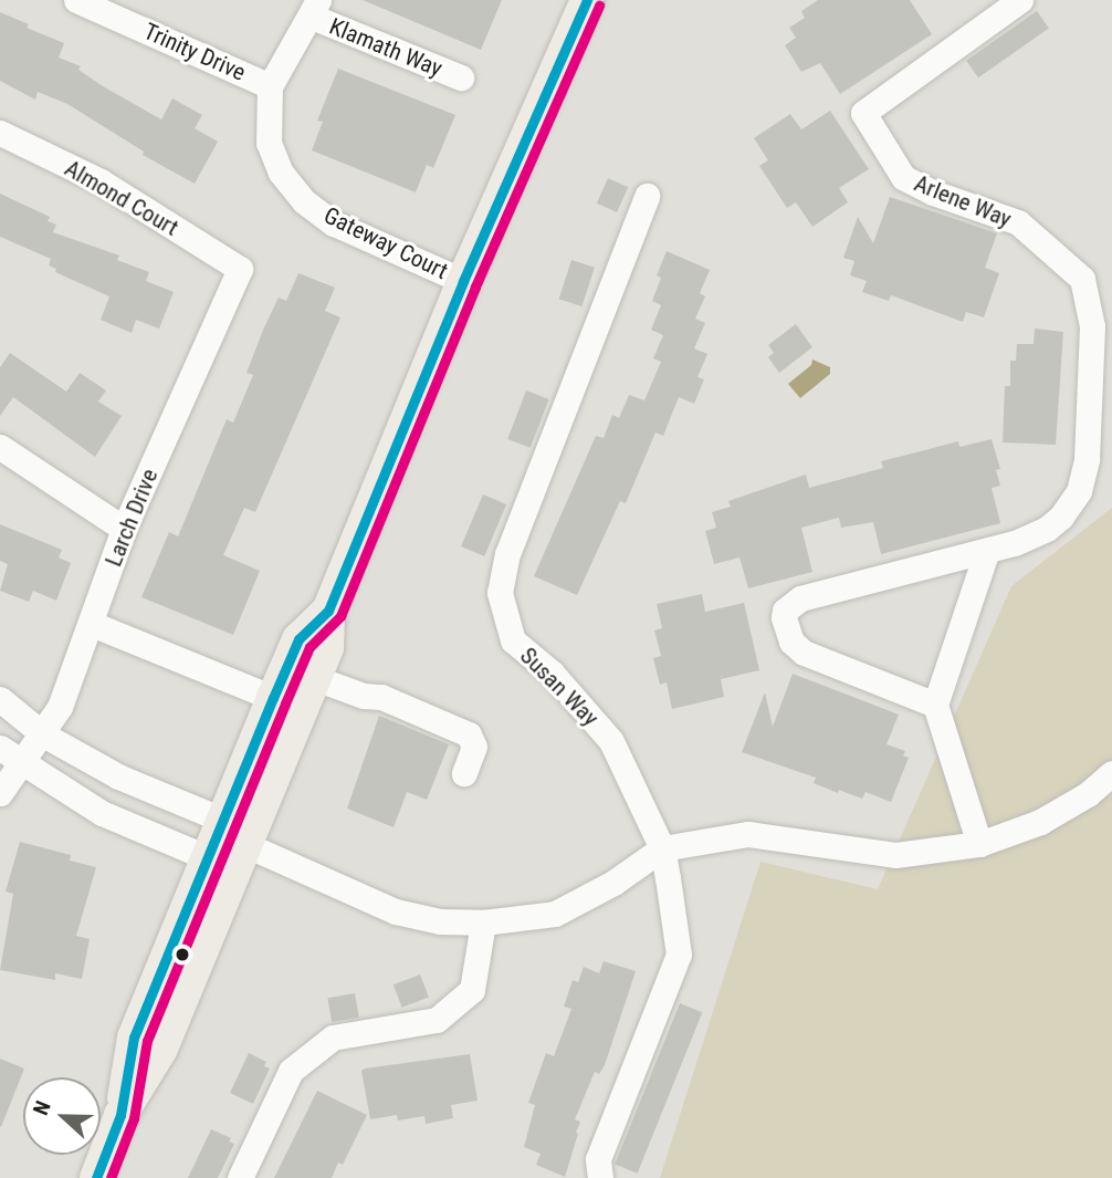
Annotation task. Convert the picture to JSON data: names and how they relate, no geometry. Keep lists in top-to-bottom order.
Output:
{
  "streets": {
    "street": [
      "Klamath Way",
      "Trinity Drive",
      "Almond Court",
      "Arlene Way",
      "Gateway Court",
      "Larch Drive",
      "Susan Way"
    ]
  },
  "crossings": [
    ["Klamath Way", "Gateway Court"],
    ["Trinity Drive", "Gateway Court"],
    ["Almond Court", "Larch Drive"]
  ],
  "north": "left"
}
